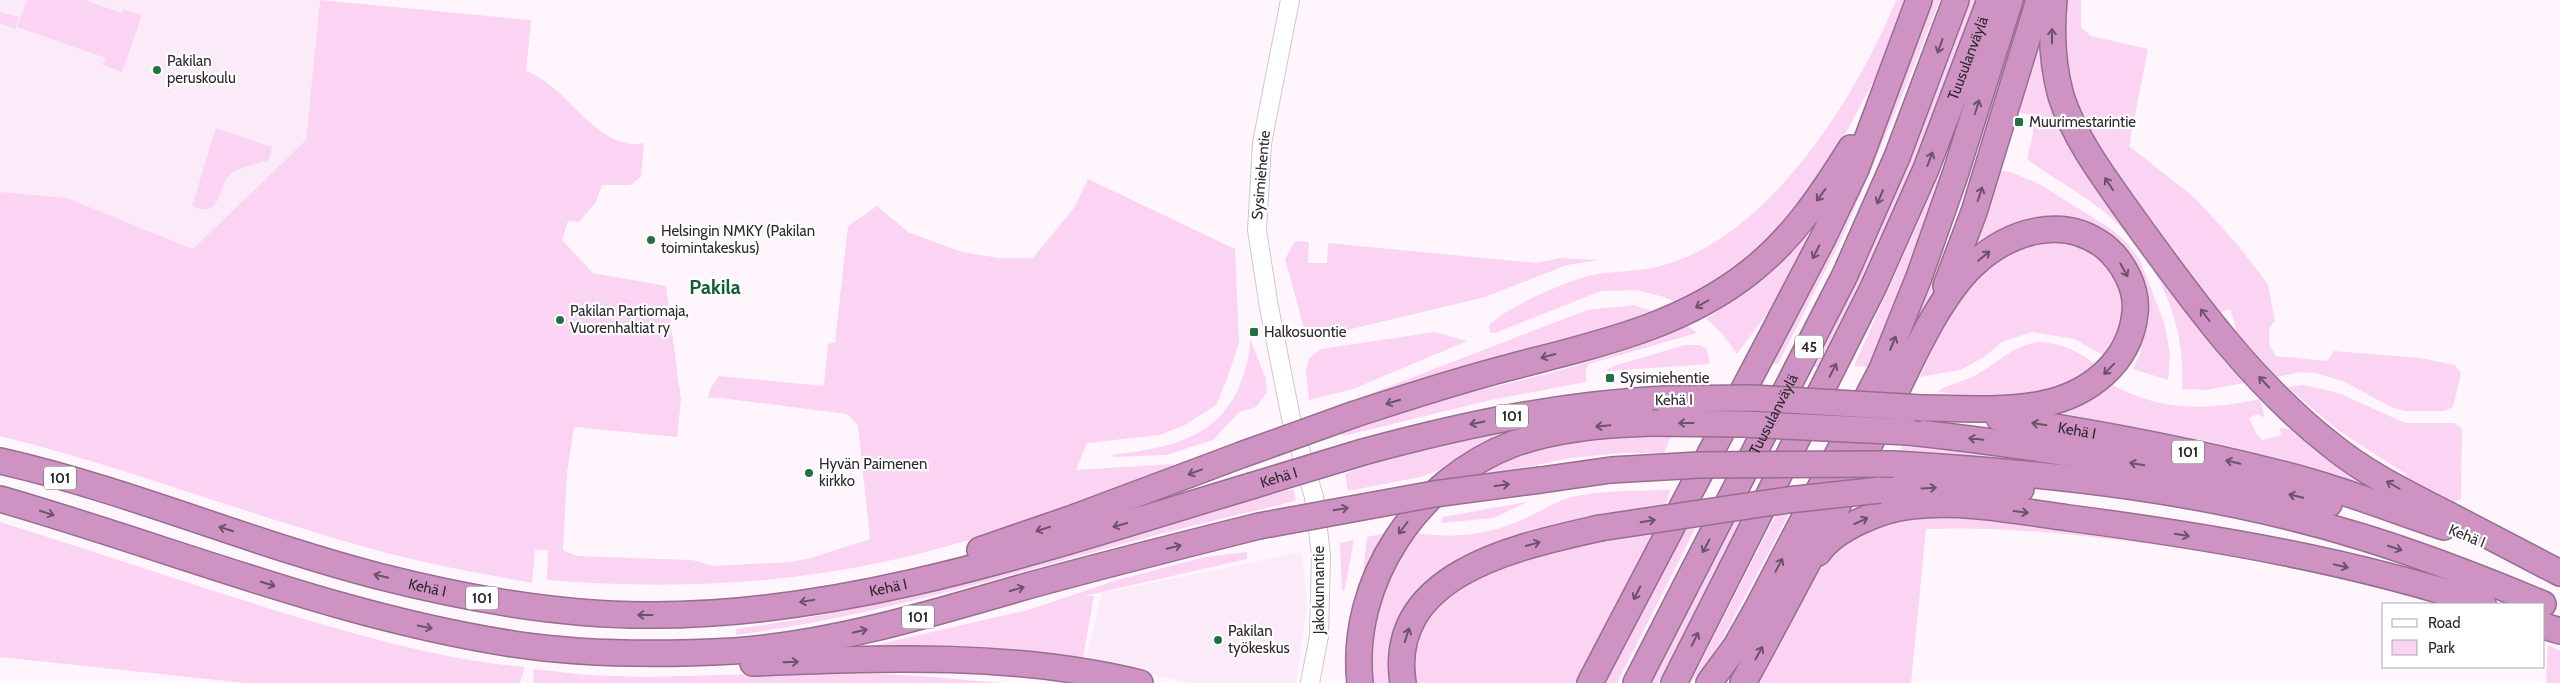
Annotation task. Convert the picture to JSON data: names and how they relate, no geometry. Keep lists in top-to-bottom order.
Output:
{
  "streets": {
    "highway": [
      "Tuusulanväylä",
      "45",
      "Kehä I",
      "101"
    ],
    "street": ["Sysimiehentie", "Jakokunnantie"]
  },
  "crossings": [
    ["Sysimiehentie", "Jakokunnantie"]
  ],
  "districts": ["Pakila"],
  "places": {
    "other": [
      "Pakilan peruskoulu",
      "Helsingin NMKY (Pakilan toimintakeskus)",
      "Pakilan Partiomaja, Vuorenhaltiat ry",
      "Hyvän Paimenen kirkko",
      "Pakilan työkeskus"
    ],
    "transit": ["Muurimestarintie", "Halkosuontie", "Sysimiehentie"]
  },
  "legend": ["Road", "Park"]
}
